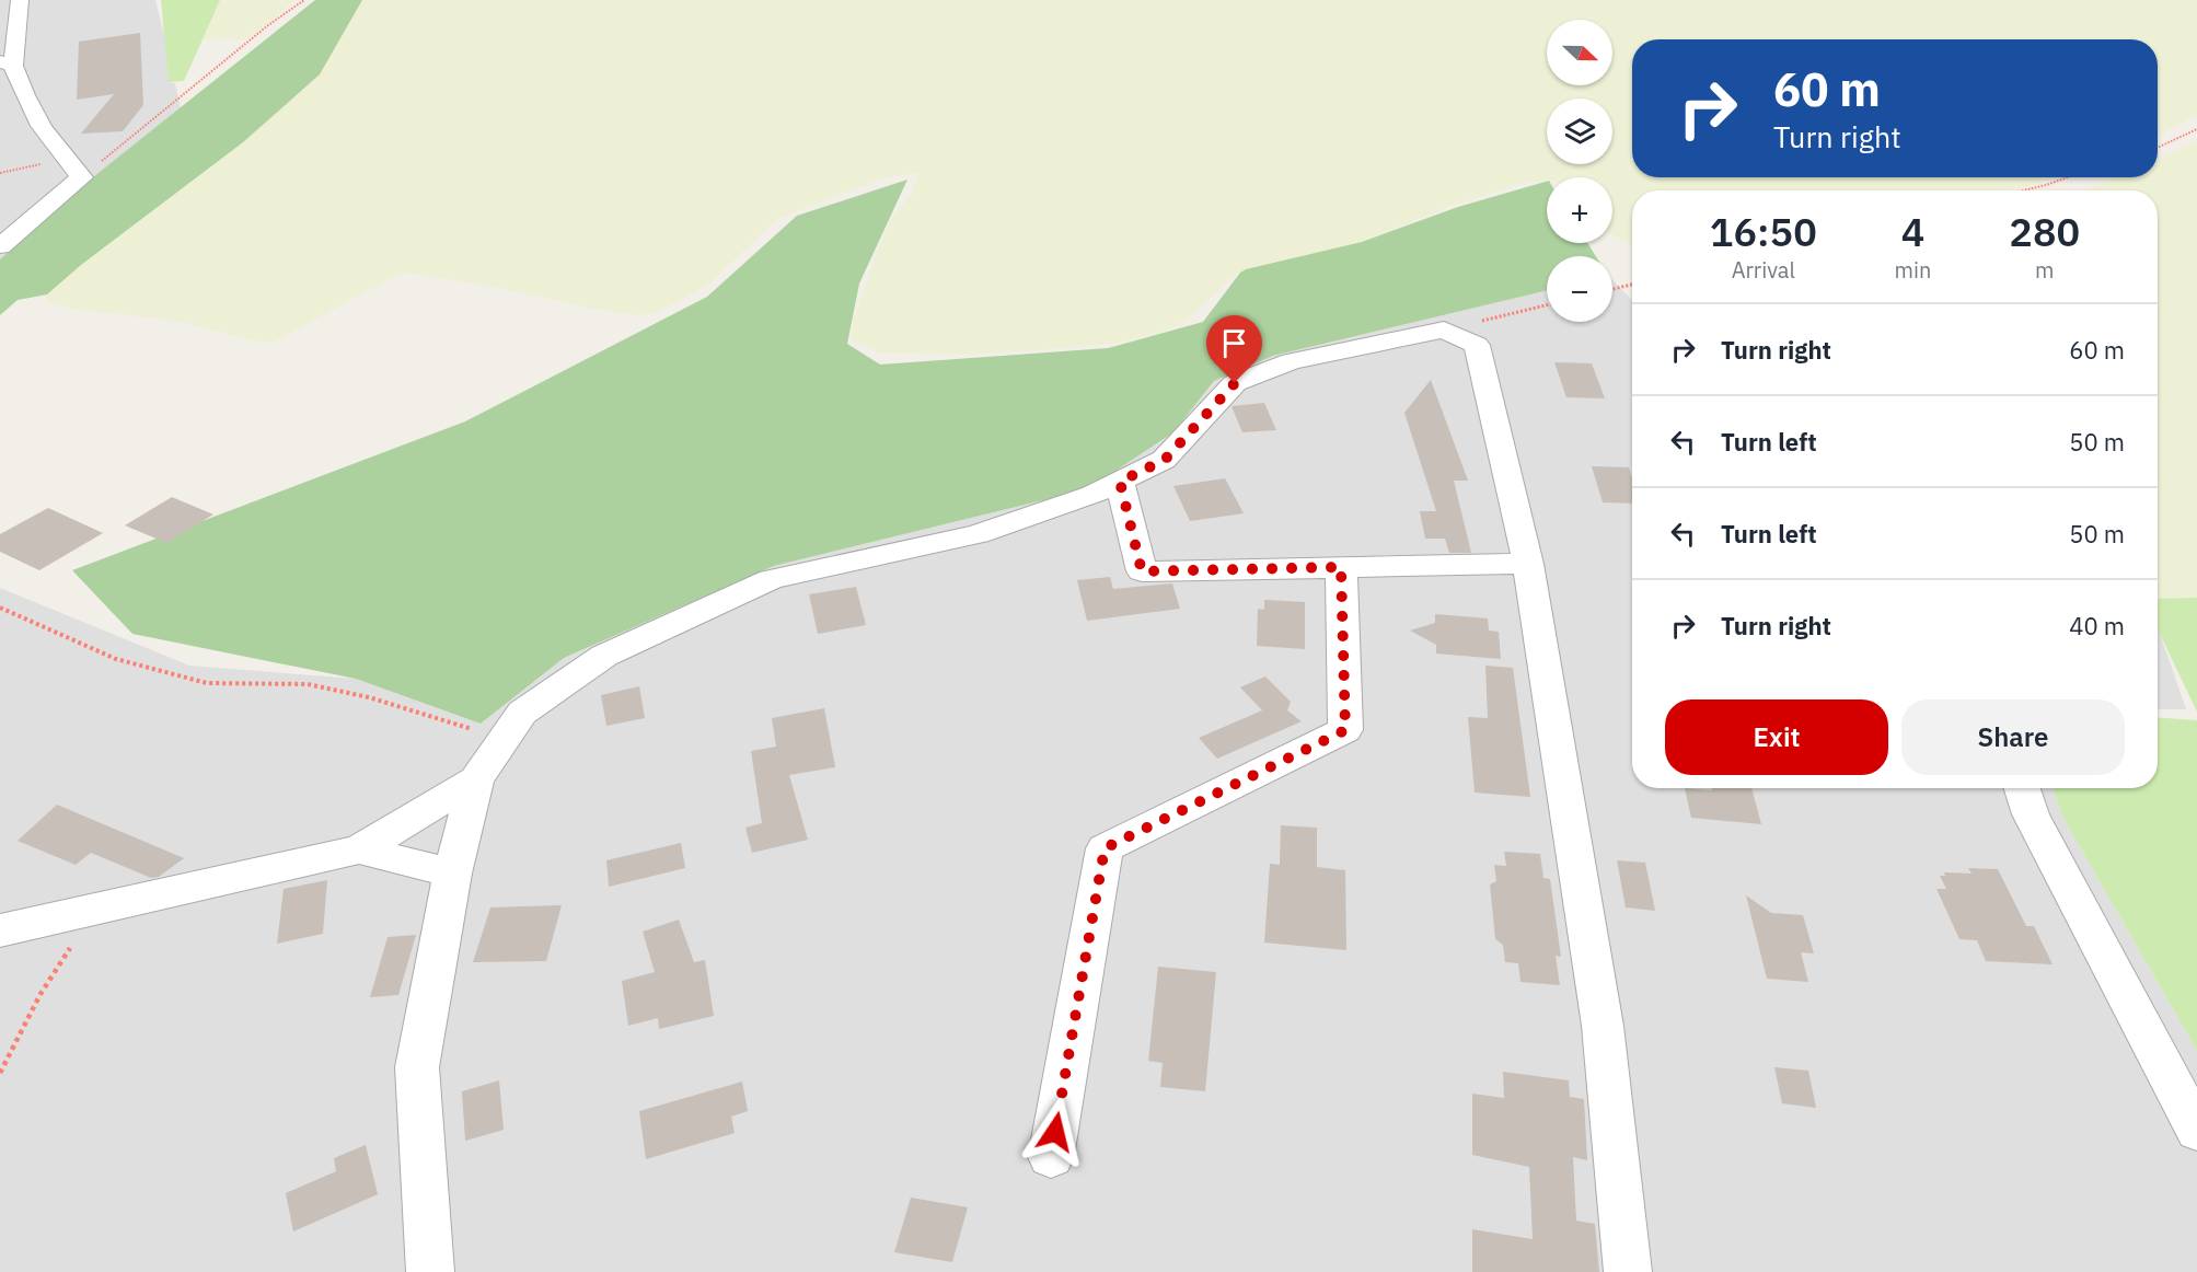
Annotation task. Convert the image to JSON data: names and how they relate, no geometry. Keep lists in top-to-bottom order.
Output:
{
  "north": "right",
  "page": {
    "map_buttons": ["+", "−"],
    "turn": ["60 m", "Turn right"],
    "eta": [
      "16:50",
      "Arrival",
      "4",
      "min",
      "280",
      "m"
    ],
    "list": [
      {
        "name": "Turn right",
        "value": "60 m"
      },
      {
        "name": "Turn left",
        "value": "50 m"
      },
      {
        "name": "Turn left",
        "value": "50 m"
      },
      {
        "name": "Turn right",
        "value": "40 m"
      }
    ],
    "buttons": ["Exit", "Share"]
  }
}
